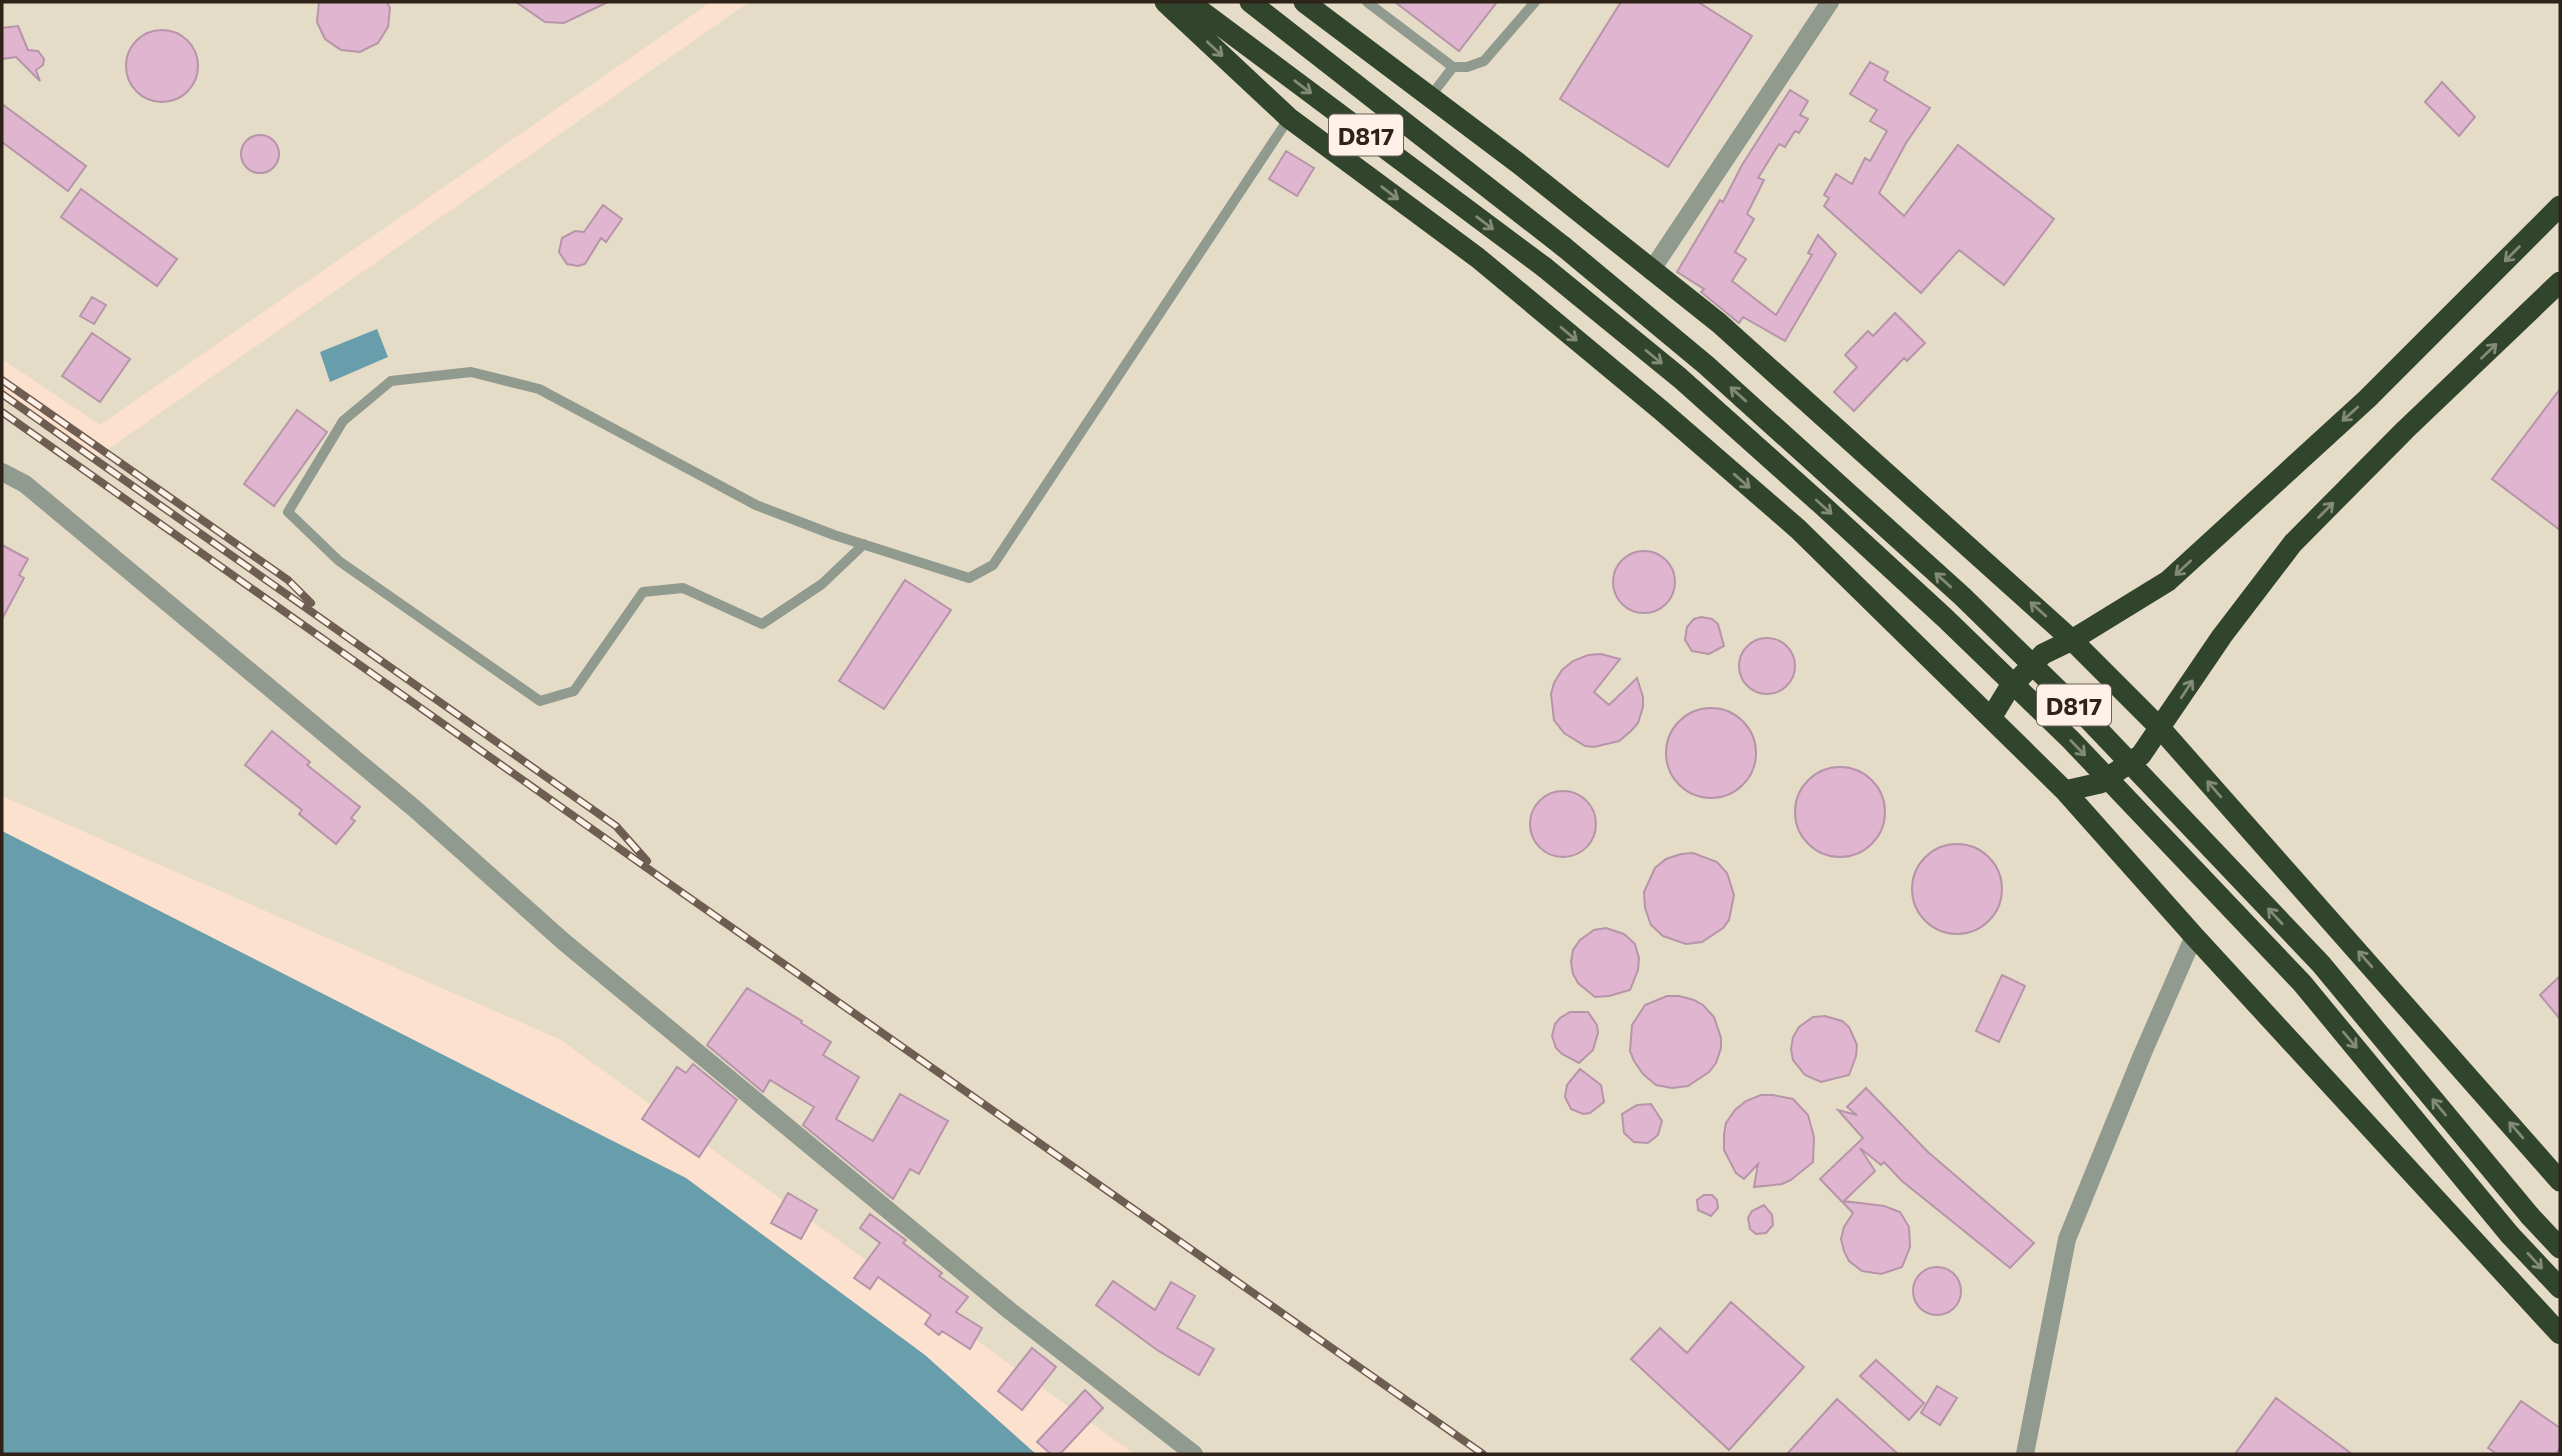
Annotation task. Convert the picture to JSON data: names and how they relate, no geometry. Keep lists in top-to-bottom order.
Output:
{
  "streets": {
    "highway": ["D817"]
  }
}
